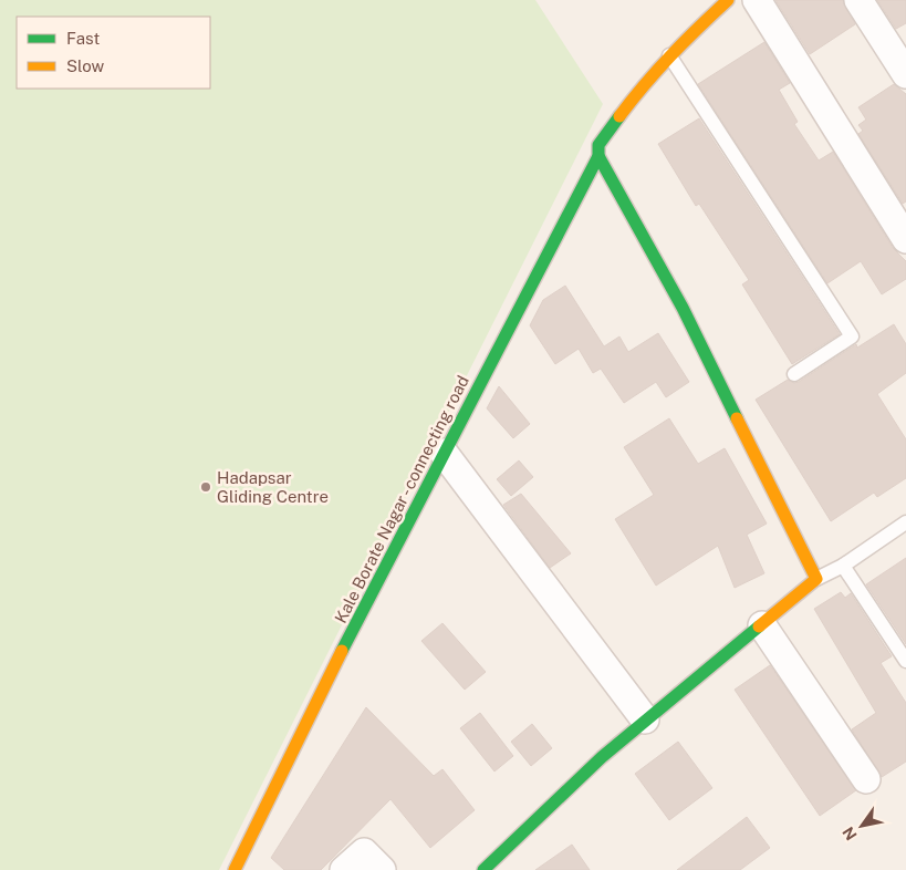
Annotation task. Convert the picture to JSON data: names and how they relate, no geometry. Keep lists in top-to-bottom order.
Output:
{
  "streets": {
    "street": ["Kale Borate Nagar - connecting road"]
  },
  "places": ["Hadapsar Gliding Centre"],
  "legend": ["Fast", "Slow"],
  "north": "bottom left"
}
